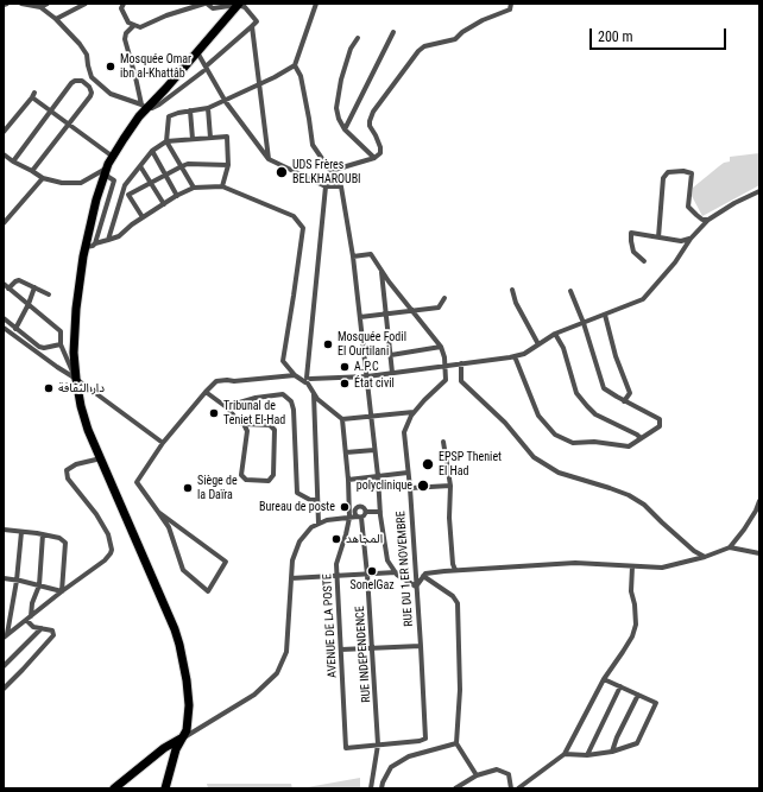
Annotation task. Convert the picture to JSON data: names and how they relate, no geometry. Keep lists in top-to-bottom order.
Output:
{
  "streets": {
    "street": ["RUE DU 1 ER NOVEMBRE", "AVENUE DE LA POSTE", "RUE INDEPENDENCE"]
  },
  "crossings": [
    ["RUE DU 1 ER NOVEMBRE", "AVENUE DE LA POSTE"],
    ["AVENUE DE LA POSTE", "RUE INDEPENDENCE"]
  ],
  "places": [
    "Mosquée Omar ibn al-Khattâb",
    "UDS Frères BELKHAROUBI",
    "Mosquée Fodil El Ourtilani",
    "A.P.C",
    "État civil",
    "دار الثقافة",
    "Tribunal de Teniet El-Had",
    "EPSP Theniet El Had",
    "polyclinique",
    "Siège de la Daïra",
    "Bureau de poste",
    "المجاهد",
    "SonelGaz"
  ],
  "scale_bar": "200 m"
}
